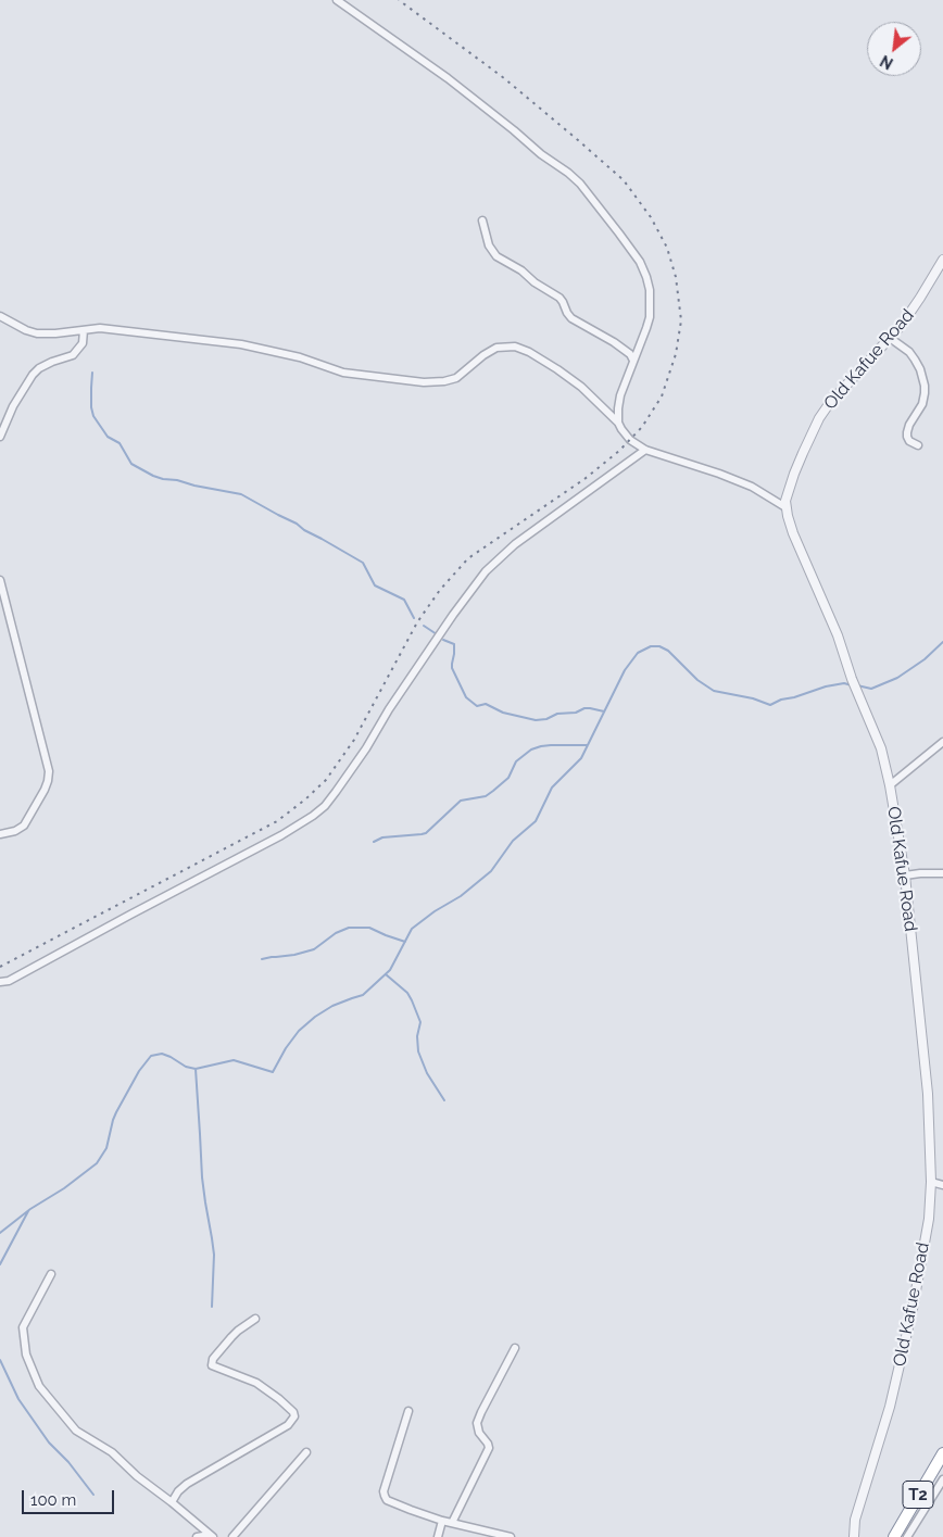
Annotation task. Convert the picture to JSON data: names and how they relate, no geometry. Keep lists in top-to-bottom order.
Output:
{
  "streets": {
    "highway": ["T2"],
    "street": ["Old Kafue Road"]
  },
  "scale_bar": "100 m",
  "north": "bottom left"
}
